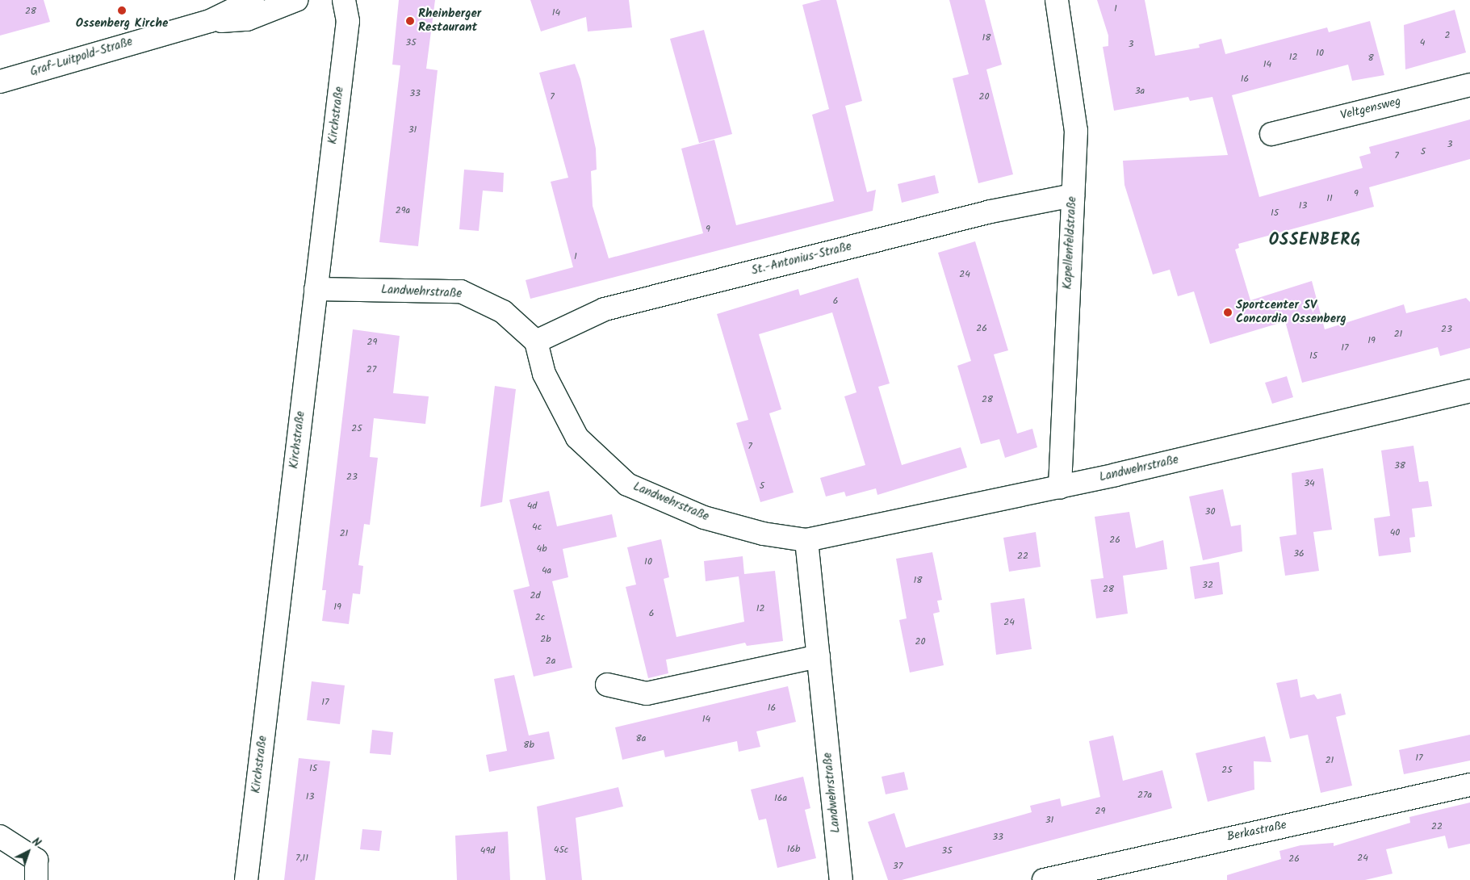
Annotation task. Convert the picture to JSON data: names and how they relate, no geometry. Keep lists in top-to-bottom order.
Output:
{
  "streets": {
    "street": [
      "Graf-Luitpold-Straße",
      "Veltgensweg",
      "Kirchstraße",
      "Kapellenfeldstraße",
      "St.-Antonius-Straße",
      "Landwehrstraße",
      "Berkastraße"
    ]
  },
  "crossings": [
    ["Kirchstraße", "Landwehrstraße"],
    ["Kapellenfeldstraße", "St.-Antonius-Straße"],
    ["Kapellenfeldstraße", "Landwehrstraße"],
    ["St.-Antonius-Straße", "Landwehrstraße"]
  ],
  "districts": ["OSSENBERG"],
  "places": ["Ossenberg Kirche", "Rheinberger Restaurant", "Sportcenter SV Concordia Ossenberg"],
  "house_numbers": [
    "1",
    "28",
    "14",
    "2",
    "18",
    "35",
    "4",
    "3",
    "10",
    "12",
    "8",
    "14",
    "16",
    "3a",
    "33",
    "7",
    "20",
    "31",
    "3",
    "5",
    "7",
    "9",
    "11",
    "13",
    "29a",
    "15",
    "9",
    "1",
    "24",
    "6",
    "26",
    "23",
    "21",
    "19",
    "29",
    "17",
    "15",
    "27",
    "28",
    "25",
    "7",
    "38",
    "23",
    "34",
    "5",
    "4d",
    "30",
    "4c",
    "40",
    "21",
    "26",
    "4b",
    "36",
    "22",
    "10",
    "4a",
    "18",
    "32",
    "28",
    "2d",
    "19",
    "12",
    "6",
    "2c",
    "24",
    "2b",
    "20",
    "2a",
    "17",
    "16",
    "14",
    "8a",
    "8b",
    "17",
    "21",
    "15",
    "25",
    "27a",
    "13",
    "16a",
    "29",
    "31",
    "22",
    "33",
    "16b",
    "45c",
    "49d",
    "35",
    "7,11",
    "24",
    "26",
    "37"
  ],
  "north": "top right"
}
